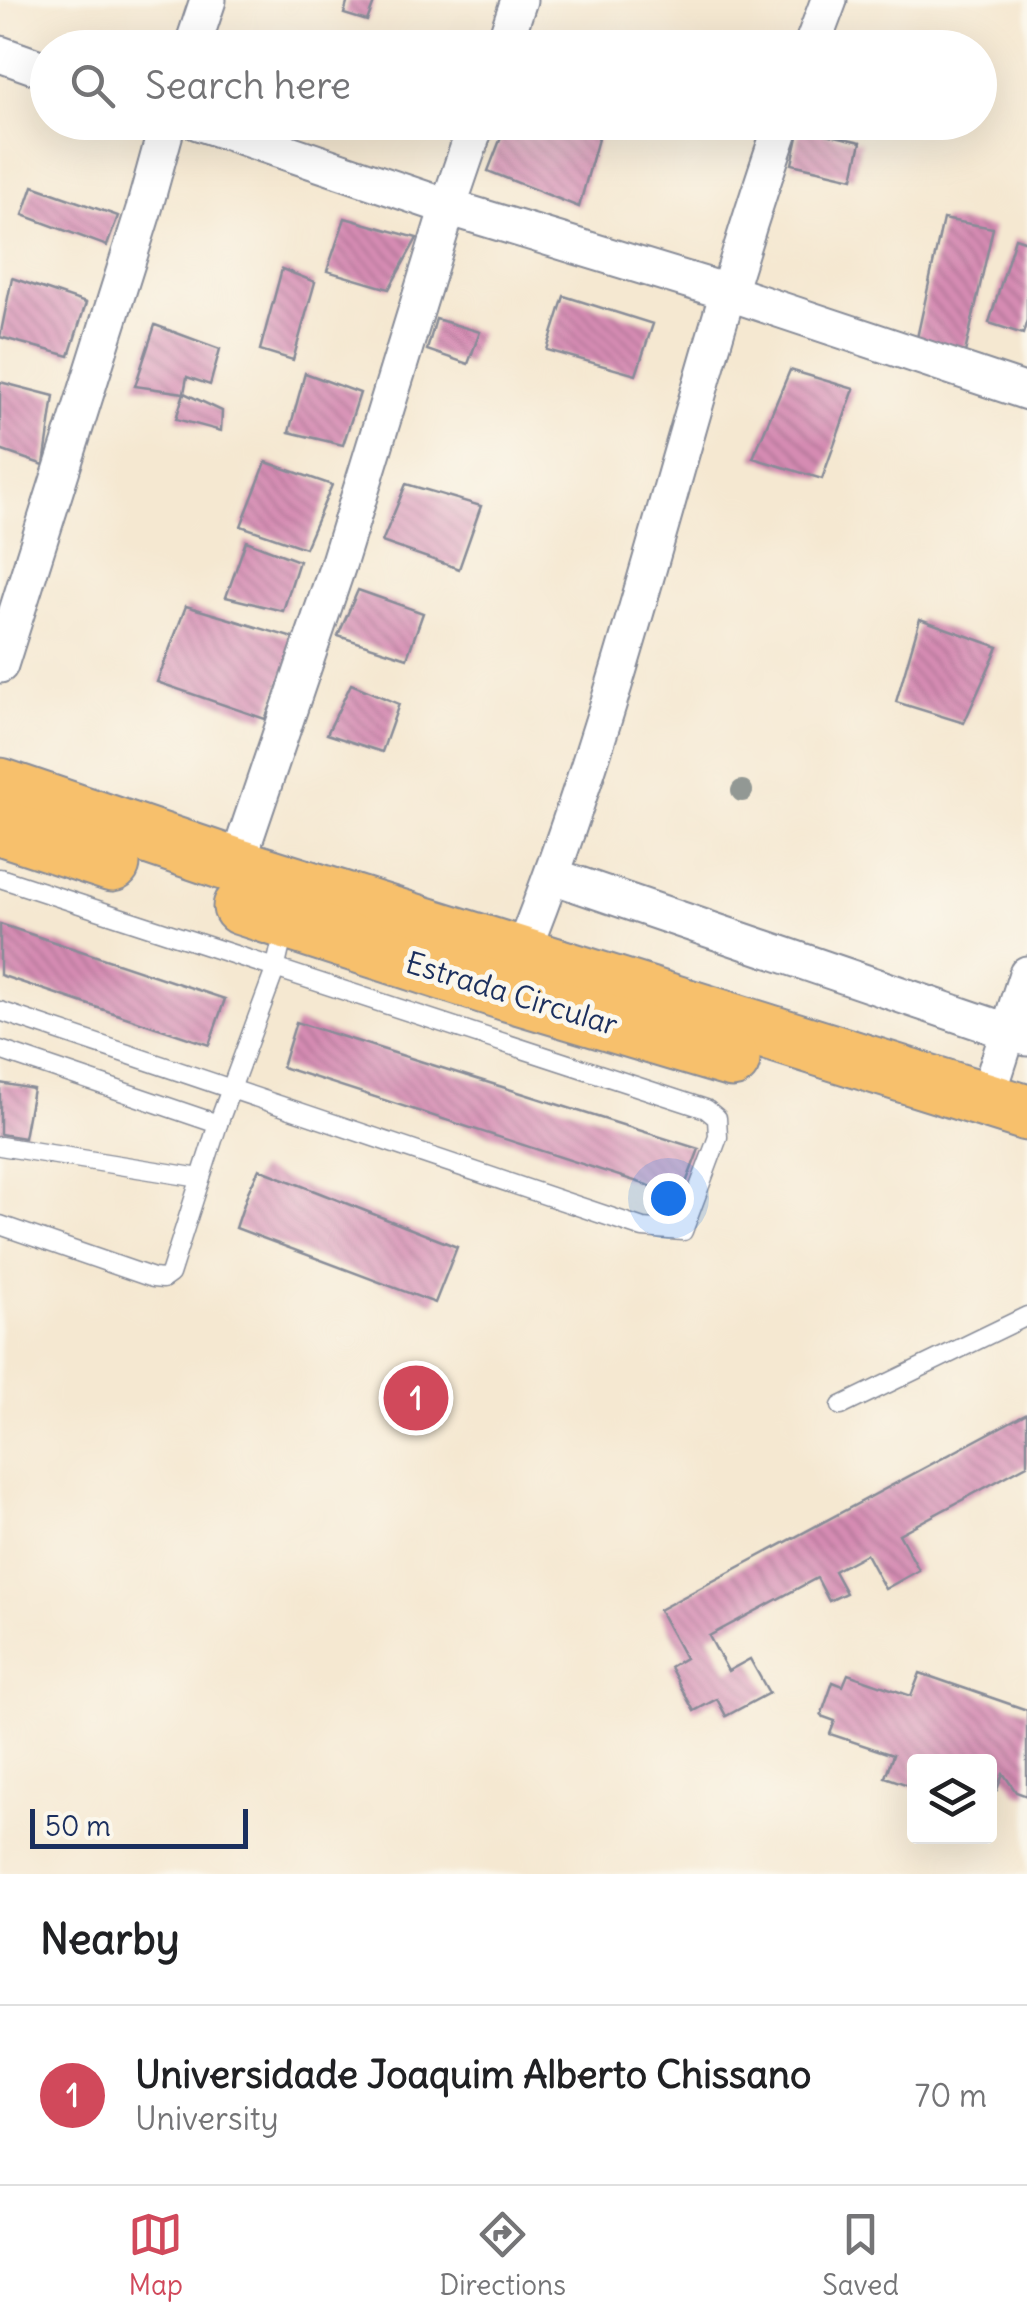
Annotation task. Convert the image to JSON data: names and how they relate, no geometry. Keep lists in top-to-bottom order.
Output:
{
  "streets": {
    "main road": ["Estrada Circular"]
  },
  "scale_bar": "50 m",
  "page": {
    "search": "Search here",
    "pins": "1",
    "scale": "50 m",
    "heading": "Nearby",
    "list": [
      {
        "mark": "1",
        "name": "Universidade Joaquim Alberto Chissano",
        "note": "University",
        "value": "70 m"
      }
    ],
    "nav": ["Map", "Directions", "Saved"]
  }
}
